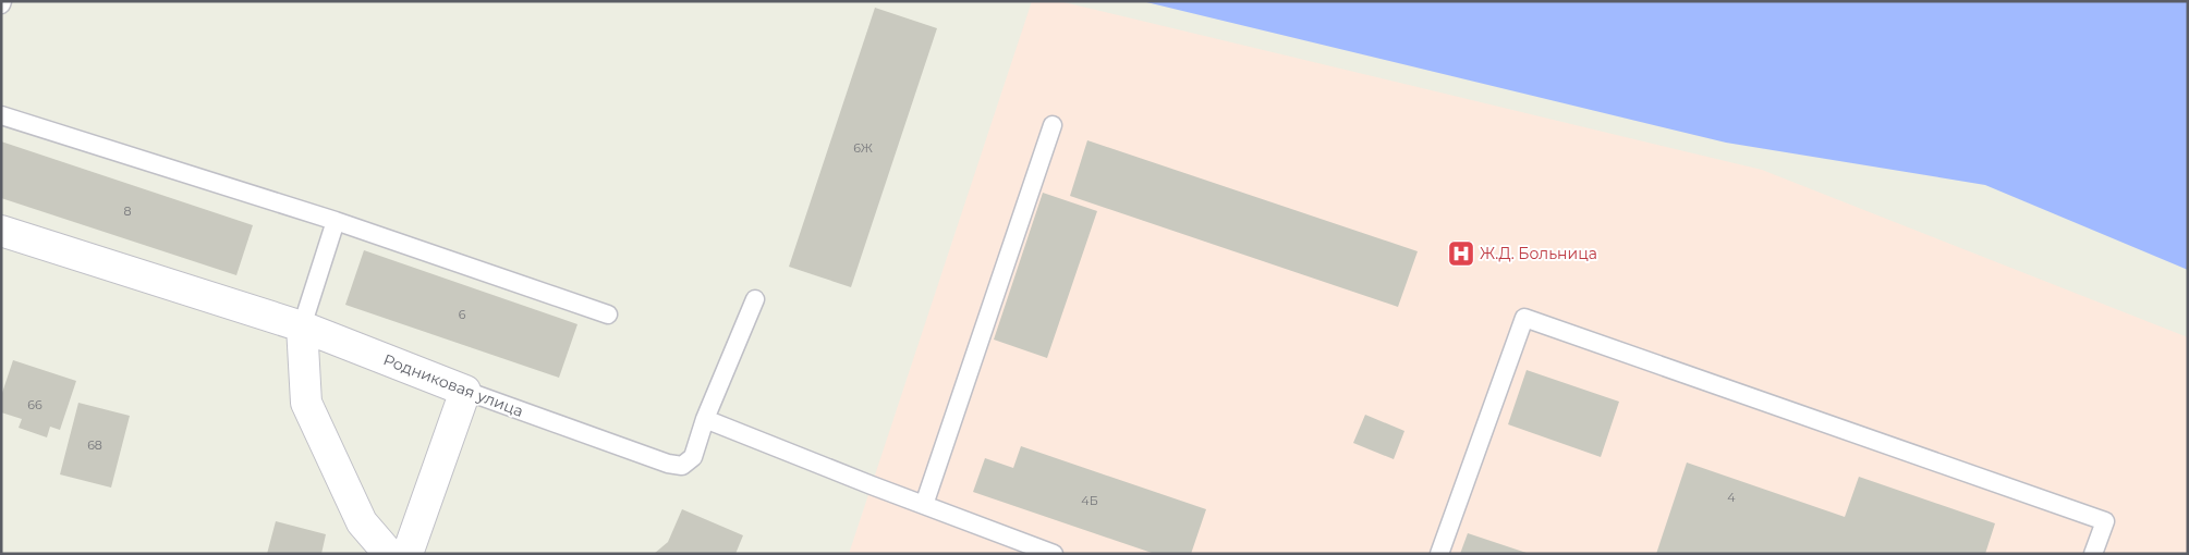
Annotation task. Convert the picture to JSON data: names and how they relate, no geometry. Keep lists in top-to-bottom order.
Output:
{
  "streets": {
    "street": ["Родниковая улица"]
  },
  "places": {
    "hospital": ["Ж.Д. Больница"]
  },
  "house_numbers": [
    "6Ж",
    "8",
    "6",
    "66",
    "68",
    "4",
    "4Б"
  ]
}
